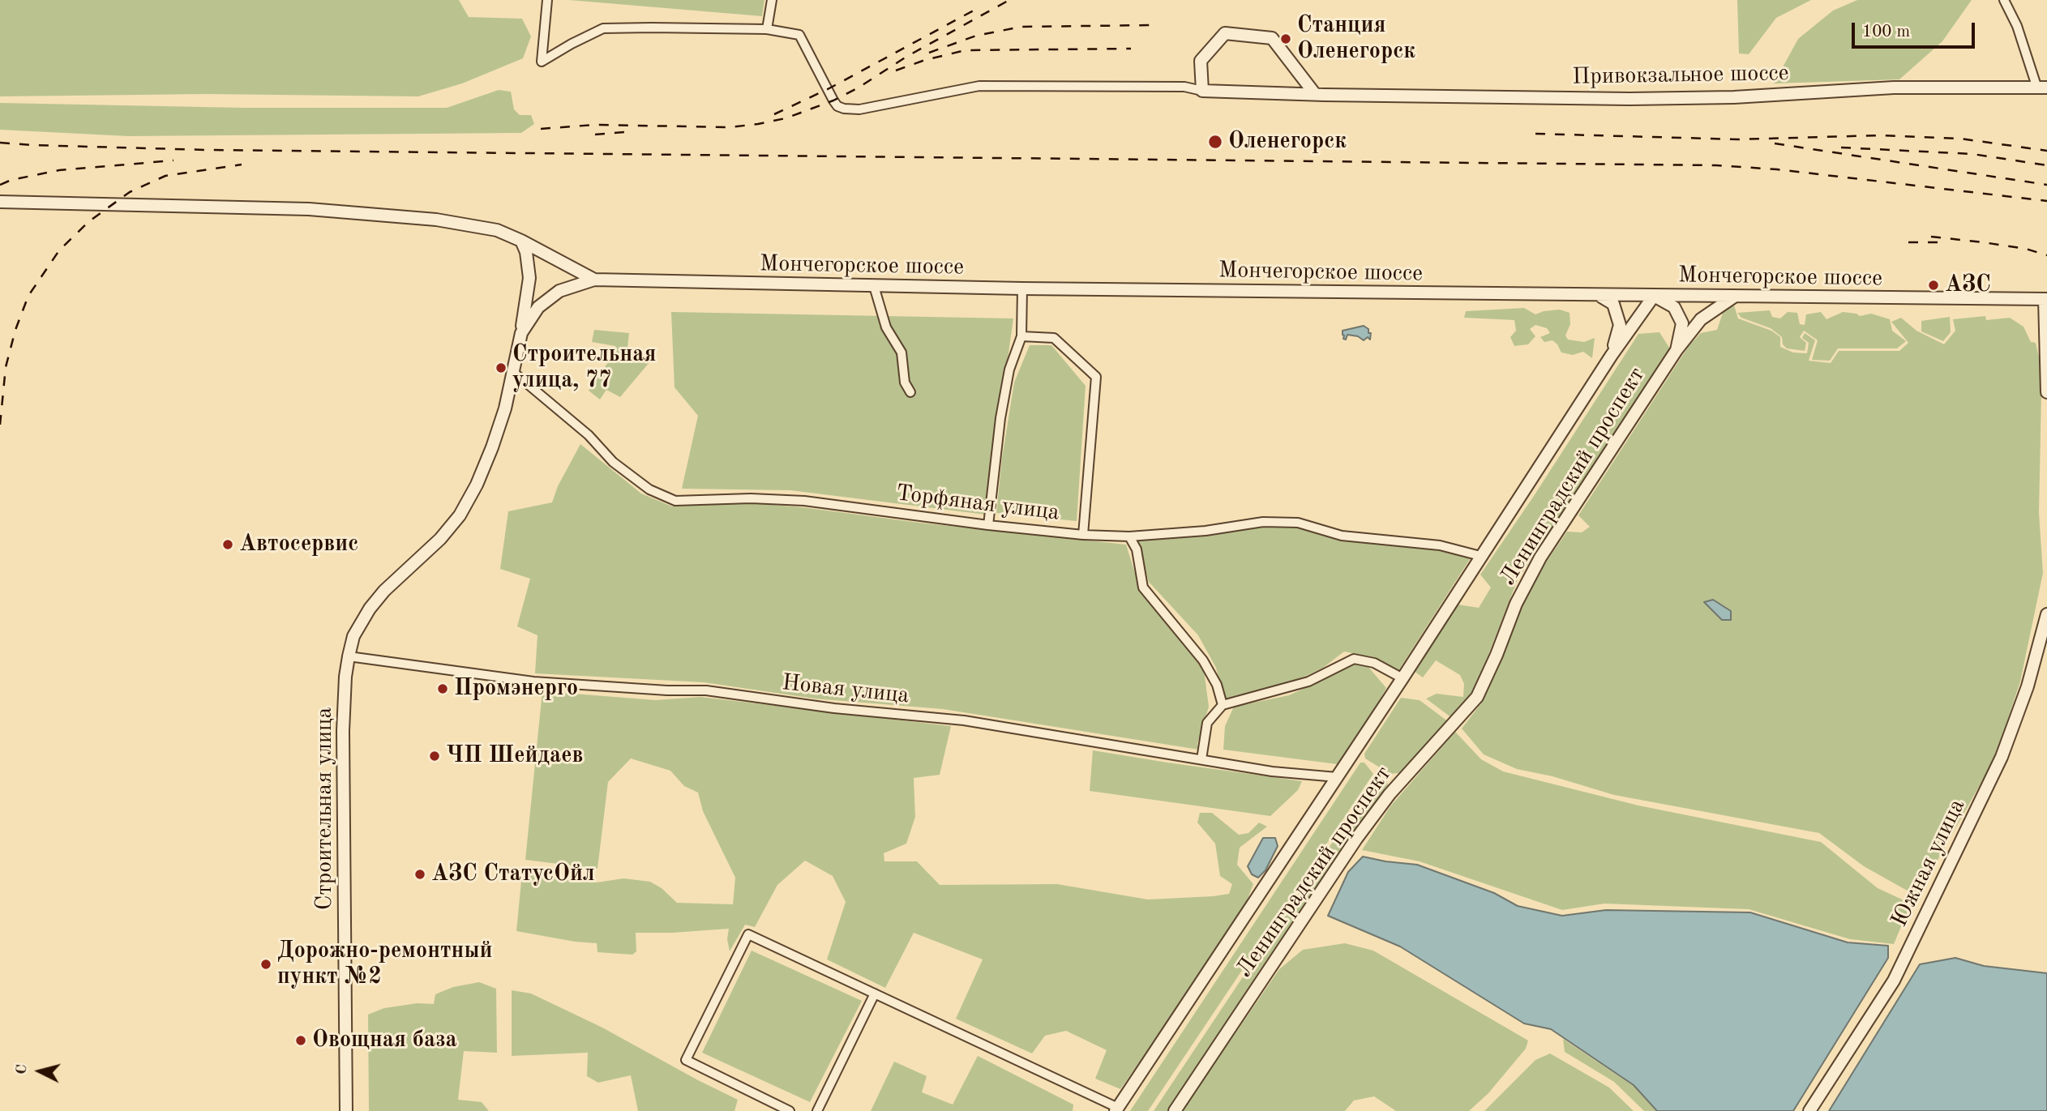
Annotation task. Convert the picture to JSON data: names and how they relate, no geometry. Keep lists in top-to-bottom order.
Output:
{
  "streets": {
    "street": [
      "Привокзальное шоссе",
      "Мончегорское шоссе",
      "Ленинградский проспект",
      "Торфяная улица",
      "Новая улица",
      "Строительная улица",
      "Южная улица"
    ]
  },
  "crossings": [
    ["Мончегорское шоссе", "Ленинградский проспект"],
    ["Ленинградский проспект", "Торфяная улица"],
    ["Ленинградский проспект", "Новая улица"],
    ["Торфяная улица", "Строительная улица"],
    ["Новая улица", "Строительная улица"]
  ],
  "places": [
    "Станция Оленегорск",
    "Оленегорск",
    "АЗС",
    "Строительная улица, 77",
    "Автосервис",
    "Промэнерго",
    "ЧП Шейдаев",
    "АЗС СтатусОйл",
    "Дорожно-ремонтный пункт №2",
    "Овощная база"
  ],
  "scale_bar": "100 m",
  "north": "left"
}
